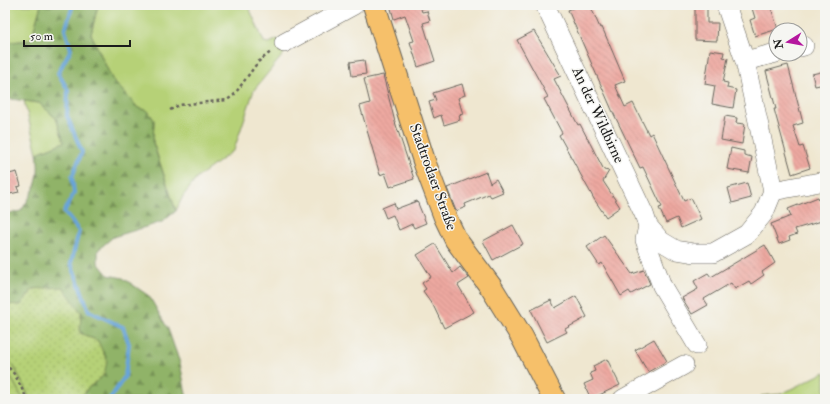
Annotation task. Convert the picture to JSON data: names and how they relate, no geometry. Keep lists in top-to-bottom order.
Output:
{
  "streets": {
    "main road": ["Stadtrodaer Straße"],
    "street": ["An der Wildbirne"]
  },
  "scale_bar": "50 m",
  "north": "left"
}
